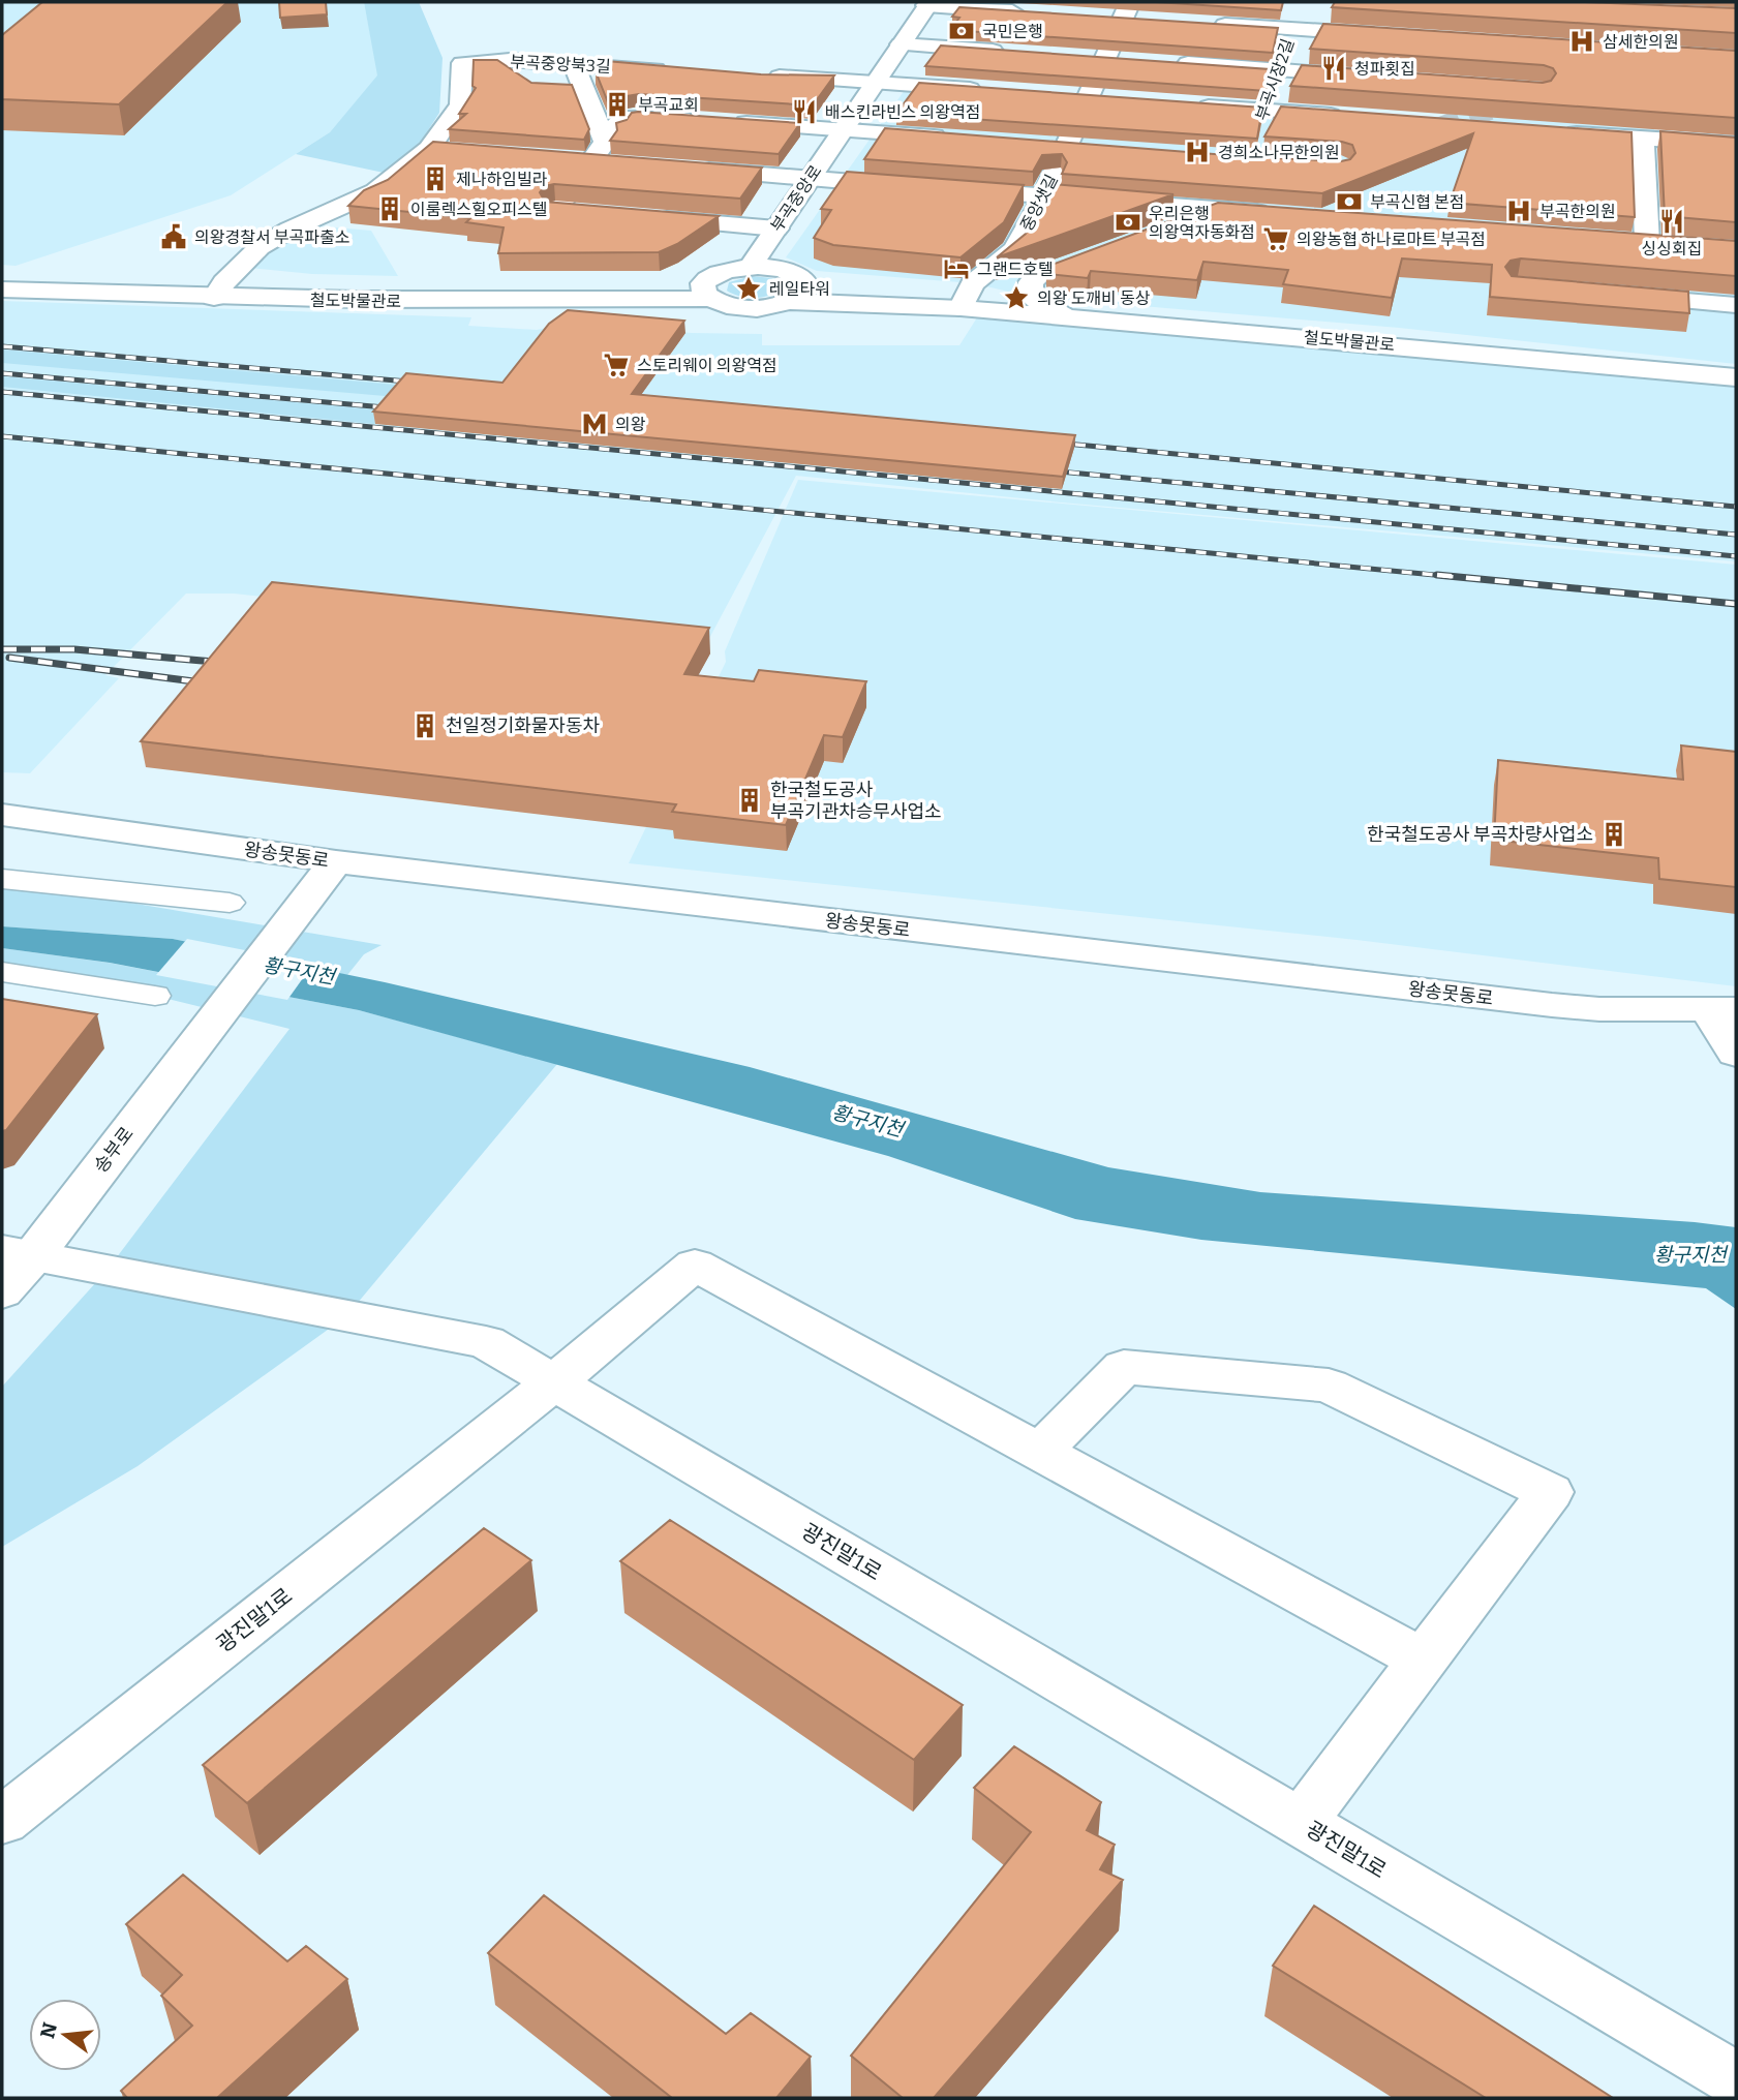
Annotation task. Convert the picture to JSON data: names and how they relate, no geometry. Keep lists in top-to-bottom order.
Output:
{
  "streets": {
    "street": [
      "부곡중앙북3길",
      "부곡시장2길",
      "부곡중앙로",
      "중앙샛길",
      "철도박물관로",
      "왕송못동로",
      "송부로",
      "광진말1로"
    ]
  },
  "crossings": [
    ["부곡중앙로", "철도박물관로"],
    ["중앙샛길", "철도박물관로"],
    ["왕송못동로", "송부로"]
  ],
  "water": ["황구지천"],
  "places": {
    "bank": ["국민은행", "부곡신협 본점", "우리은행 의왕역자동화점"],
    "hospital": ["삼세한의원", "경희소나무한의원", "부곡한의원"],
    "restaurant": ["청파횟집", "배스킨라빈스 의왕역점", "싱싱회집"],
    "building": [
      "부곡교회",
      "제나하임빌라",
      "이룸렉스힐오피스텔",
      "천일정기화물자동차",
      "한국철도공사 부곡기관차승무사업소",
      "한국철도공사 부곡차량사업소"
    ],
    "public building": ["의왕경찰서 부곡파출소"],
    "supermarket": ["의왕농협 하나로마트 부곡점", "스토리웨이 의왕역점"],
    "hotel": ["그랜드호텔"],
    "place": ["레일타워", "의왕 도깨비 동상"],
    "metro station": ["의왕"]
  },
  "north": "left"
}
